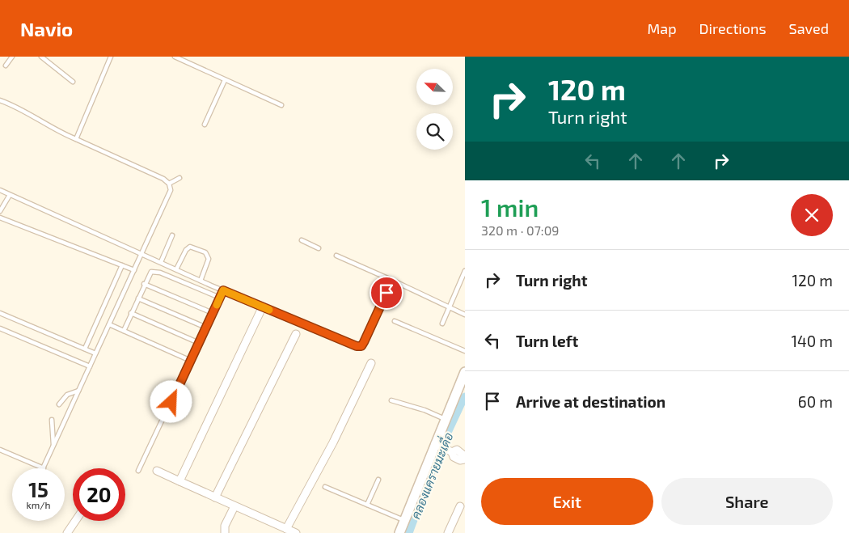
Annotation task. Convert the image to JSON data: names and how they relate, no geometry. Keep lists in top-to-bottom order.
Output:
{
  "water": ["คลองแครายมะเดื่อ"],
  "north": "top left",
  "page": {
    "header": "Navio",
    "nav": ["Map", "Directions", "Saved"],
    "turn": ["120 m", "Turn right"],
    "heading": ["1 min", "320 m · 07:09"],
    "list": [
      {
        "name": "Turn right",
        "value": "120 m"
      },
      {
        "name": "Turn left",
        "value": "140 m"
      },
      {
        "name": "Arrive at destination",
        "value": "60 m"
      }
    ],
    "speed": "15 km/h",
    "limit": "20",
    "buttons": ["Exit", "Share"]
  }
}
